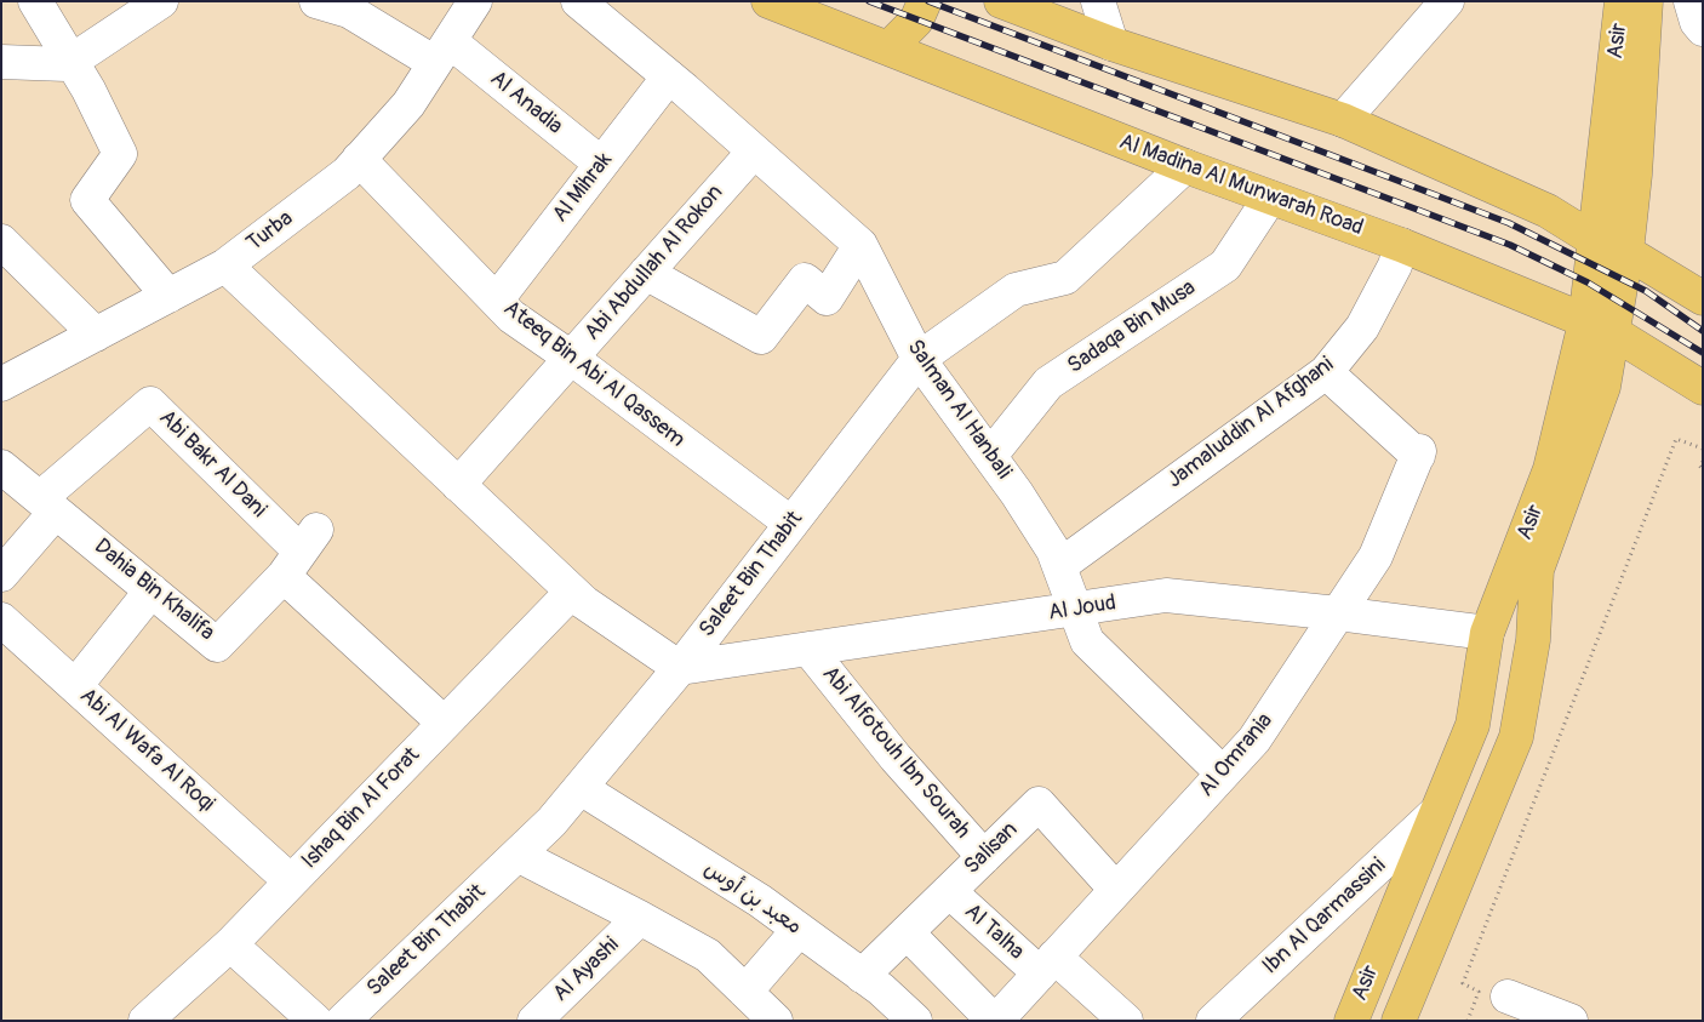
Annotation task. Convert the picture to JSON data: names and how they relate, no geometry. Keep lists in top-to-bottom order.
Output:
{
  "streets": {
    "main road": ["Asir", "Al Madina Al Munwarah Road"],
    "street": [
      "Al Anadia",
      "Al Mihrak",
      "Turba",
      "Abi Abdullah Al Rokon",
      "Sadaqa Bin Musa",
      "Ateeq Bin Abi Al Qassem",
      "Salman Al Hanbali",
      "Jamaluddin Al Afghani",
      "Abi Bakr Al Dani",
      "Saleet Bin Thabit",
      "Dahia Bin Khalifa",
      "Al Joud",
      "Abi Al Wafa Al Roqi",
      "Abi Alfotouh Ibn Sourah",
      "Al Omrania",
      "Ishaq Bin Al Forat",
      "Salisan",
      "معبد بن أوس",
      "Ibn Al Qarmassini",
      "Al Talha",
      "Al Ayashi"
    ]
  },
  "crossings": [
    ["Asir", "Al Madina Al Munwarah Road"],
    ["Asir", "Al Joud"],
    ["Asir", "Ibn Al Qarmassini"],
    ["Al Anadia", "Al Mihrak"],
    ["Al Anadia", "Turba"],
    ["Al Madina Al Munwarah Road", "Sadaqa Bin Musa"],
    ["Al Madina Al Munwarah Road", "Jamaluddin Al Afghani"],
    ["Al Madina Al Munwarah Road", "Saleet Bin Thabit"],
    ["Al Mihrak", "Ateeq Bin Abi Al Qassem"],
    ["Al Mihrak", "Salman Al Hanbali"],
    ["Turba", "Ateeq Bin Abi Al Qassem"],
    ["Abi Abdullah Al Rokon", "Ateeq Bin Abi Al Qassem"],
    ["Abi Abdullah Al Rokon", "Salman Al Hanbali"],
    ["Sadaqa Bin Musa", "Salman Al Hanbali"],
    ["Ateeq Bin Abi Al Qassem", "Saleet Bin Thabit"],
    ["Salman Al Hanbali", "Jamaluddin Al Afghani"],
    ["Salman Al Hanbali", "Saleet Bin Thabit"],
    ["Salman Al Hanbali", "Al Joud"],
    ["Salman Al Hanbali", "Al Omrania"],
    ["Jamaluddin Al Afghani", "Al Omrania"],
    ["Abi Bakr Al Dani", "Dahia Bin Khalifa"],
    ["Abi Bakr Al Dani", "Ishaq Bin Al Forat"],
    ["Saleet Bin Thabit", "Al Joud"],
    ["Saleet Bin Thabit", "معبد بن أوس"],
    ["Saleet Bin Thabit", "Al Ayashi"],
    ["Al Joud", "Abi Alfotouh Ibn Sourah"],
    ["Al Joud", "Al Omrania"],
    ["Abi Al Wafa Al Roqi", "Ishaq Bin Al Forat"],
    ["Abi Alfotouh Ibn Sourah", "Salisan"],
    ["Al Omrania", "Salisan"],
    ["Al Omrania", "Al Talha"],
    ["Salisan", "معبد بن أوس"],
    ["Salisan", "Al Talha"]
  ]
}
